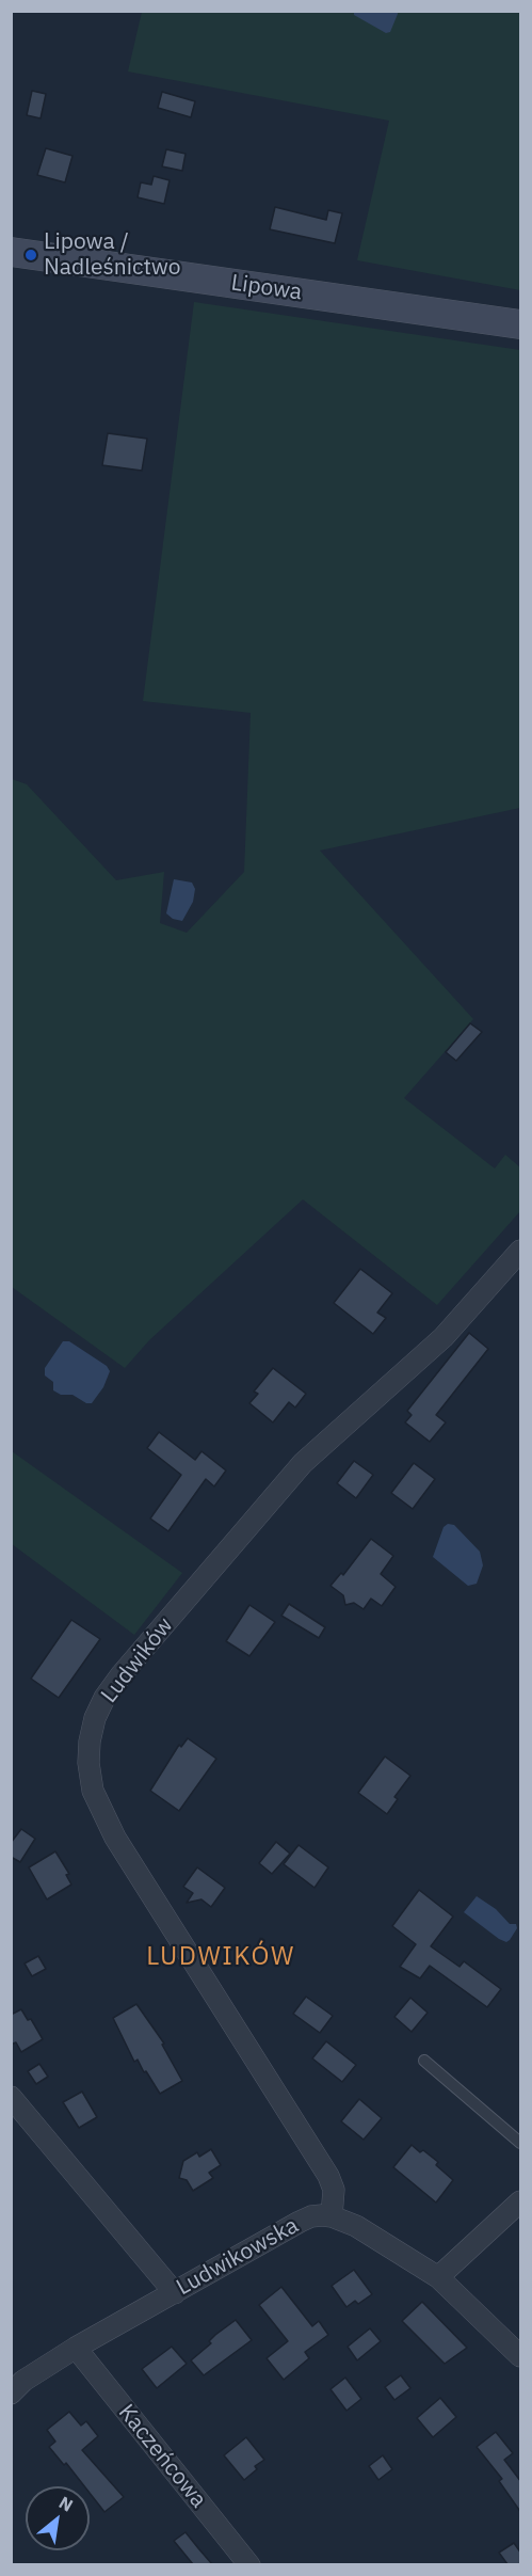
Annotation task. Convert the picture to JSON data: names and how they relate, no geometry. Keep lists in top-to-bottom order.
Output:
{
  "streets": {
    "main road": ["Lipowa"],
    "street": ["Ludwików", "Ludwikowska", "Kaczeńcowa"]
  },
  "crossings": [
    ["Ludwików", "Ludwikowska"],
    ["Ludwikowska", "Kaczeńcowa"]
  ],
  "districts": ["LUDWIKÓW"],
  "places": ["Lipowa / Nadleśnictwo"],
  "north": "top right"
}
